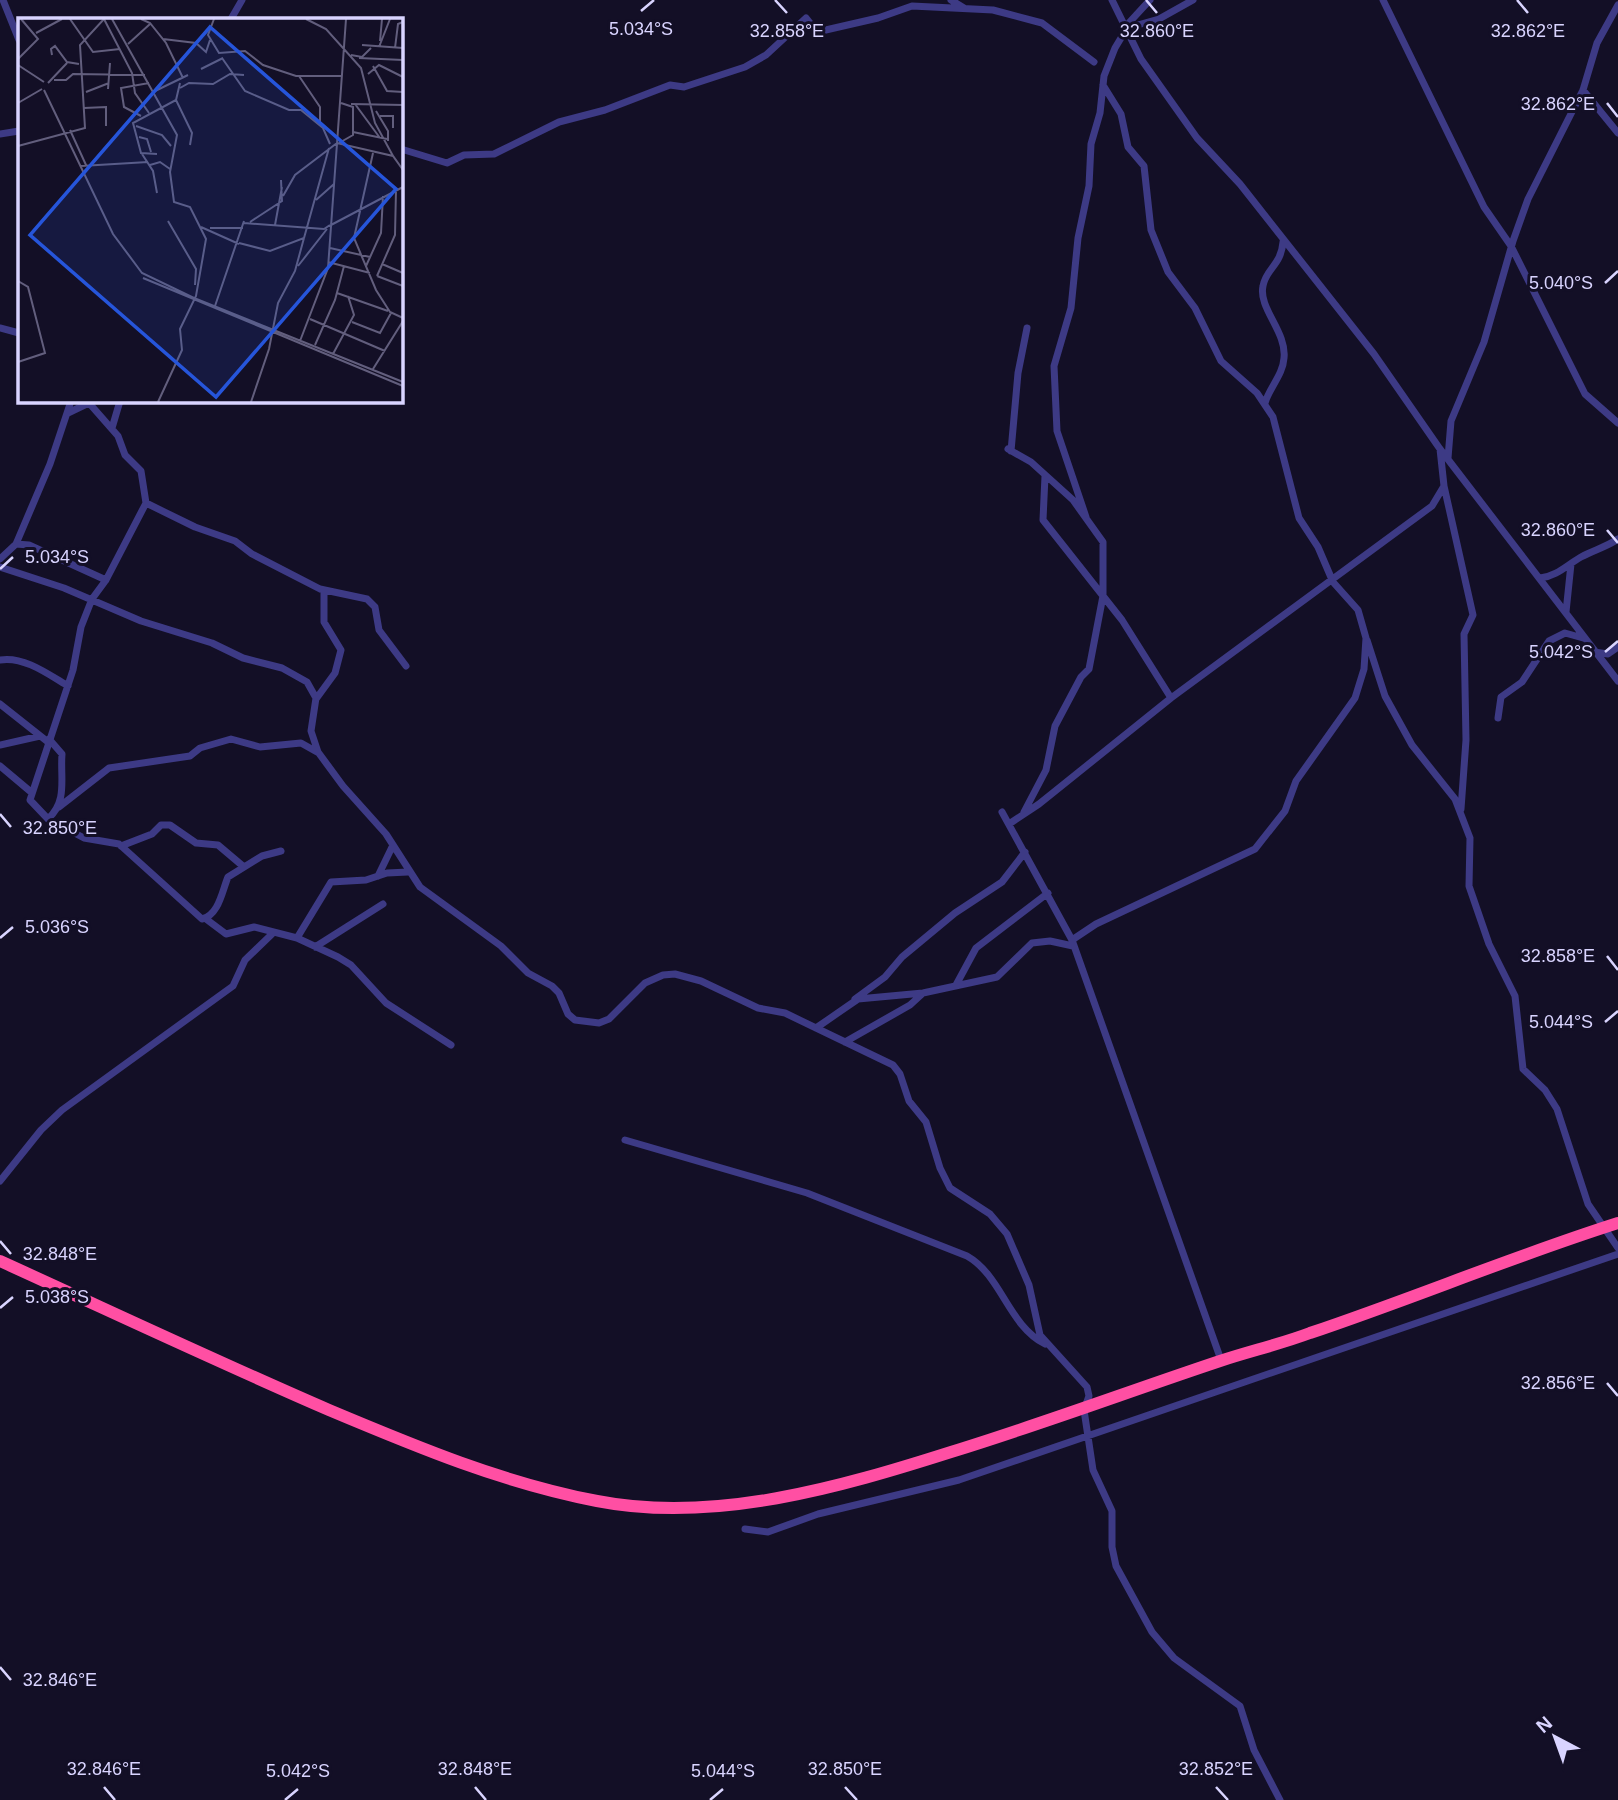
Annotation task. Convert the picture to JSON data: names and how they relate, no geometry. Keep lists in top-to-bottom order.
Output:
{
  "north": "top left",
  "coordinates": [
    "5.034°S",
    "32.858°E",
    "32.860°E",
    "32.862°E",
    "5.040°S",
    "5.042°S",
    "32.850°E",
    "5.036°S",
    "5.044°S",
    "32.848°E",
    "5.038°S",
    "32.856°E",
    "32.846°E",
    "32.852°E"
  ]
}
